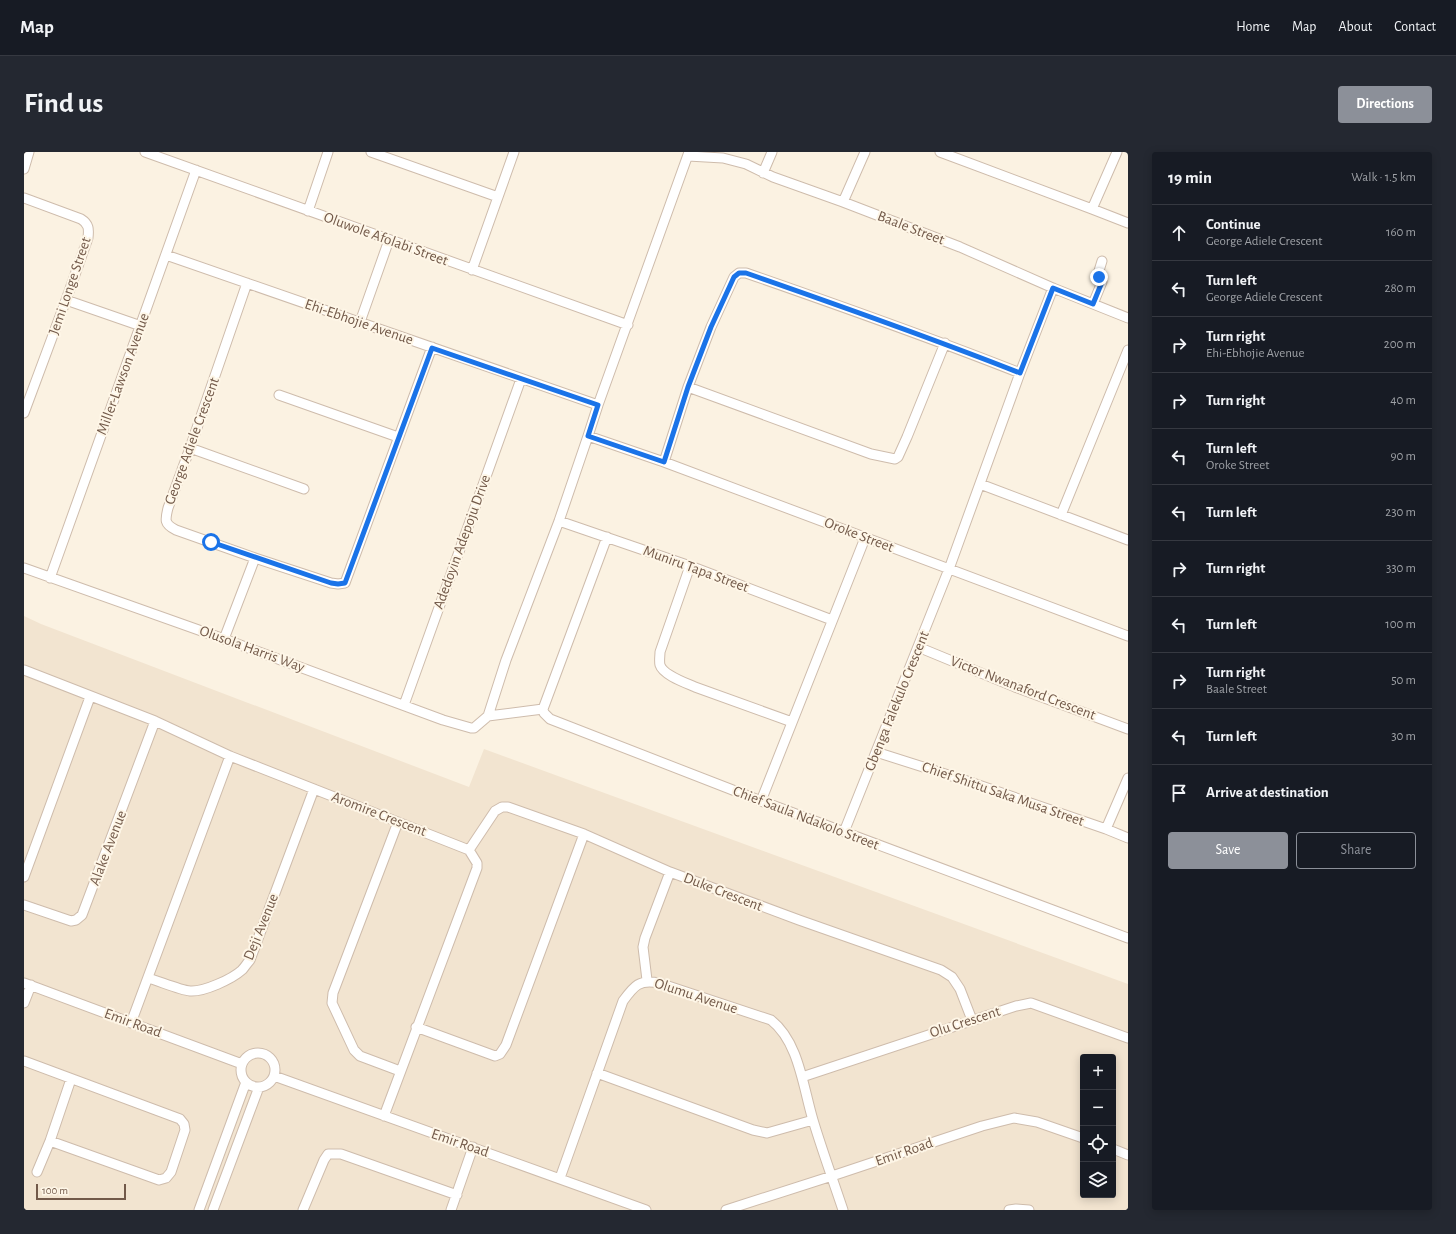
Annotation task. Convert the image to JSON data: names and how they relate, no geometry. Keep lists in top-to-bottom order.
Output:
{
  "streets": {
    "street": [
      "Baale Street",
      "Oluwole Afolabi Street",
      "Jemi Longe Street",
      "Ehi-Ebhojie Avenue",
      "Miller-Lawson Avenue",
      "George Adiele Crescent",
      "Oroke Street",
      "Adedoyin Adepoju Drive",
      "Muniru Tapa Street",
      "Olusola Harris Way",
      "Victor Nwanaford Crescent",
      "Gbenga Falekulo Crescent",
      "Chief Shittu Saka Musa Street",
      "Aromire Crescent",
      "Chief Saula Ndakolo Street",
      "Alake Avenue",
      "Duke Crescent",
      "Deji Avenue",
      "Olumu Avenue",
      "Olu Crescent",
      "Emir Road"
    ]
  },
  "crossings": [
    ["Baale Street", "Gbenga Falekulo Crescent"],
    ["Oluwole Afolabi Street", "Miller-Lawson Avenue"],
    ["Ehi-Ebhojie Avenue", "Miller-Lawson Avenue"],
    ["Ehi-Ebhojie Avenue", "George Adiele Crescent"],
    ["Ehi-Ebhojie Avenue", "Adedoyin Adepoju Drive"],
    ["Miller-Lawson Avenue", "Olusola Harris Way"],
    ["Oroke Street", "Gbenga Falekulo Crescent"],
    ["Adedoyin Adepoju Drive", "Olusola Harris Way"],
    ["Victor Nwanaford Crescent", "Gbenga Falekulo Crescent"],
    ["Gbenga Falekulo Crescent", "Chief Shittu Saka Musa Street"],
    ["Gbenga Falekulo Crescent", "Chief Saula Ndakolo Street"],
    ["Aromire Crescent", "Alake Avenue"],
    ["Aromire Crescent", "Duke Crescent"],
    ["Aromire Crescent", "Deji Avenue"],
    ["Duke Crescent", "Olu Crescent"],
    ["Olumu Avenue", "Olu Crescent"],
    ["Olumu Avenue", "Emir Road"]
  ],
  "scale_bar": "100 m",
  "page": {
    "header": "Map",
    "nav": [
      "Home",
      "Map",
      "About",
      "Contact"
    ],
    "buttons": [
      "Directions",
      ["Save", "Share"]
    ],
    "title": "Find us",
    "heading": ["19 min", "Walk · 1.5 km"],
    "list": [
      ["Continue", "George Adiele Crescent", "160 m"],
      ["Turn left", "George Adiele Crescent", "280 m"],
      ["Turn right", "Ehi-Ebhojie Avenue", "200 m"],
      ["Turn right", "40 m"],
      ["Turn left", "Oroke Street", "90 m"],
      ["Turn left", "230 m"],
      ["Turn right", "330 m"],
      ["Turn left", "100 m"],
      ["Turn right", "Baale Street", "50 m"],
      ["Turn left", "30 m"],
      "Arrive at destination"
    ],
    "map_buttons": ["+", "−"],
    "scale": "100 m"
  }
}
